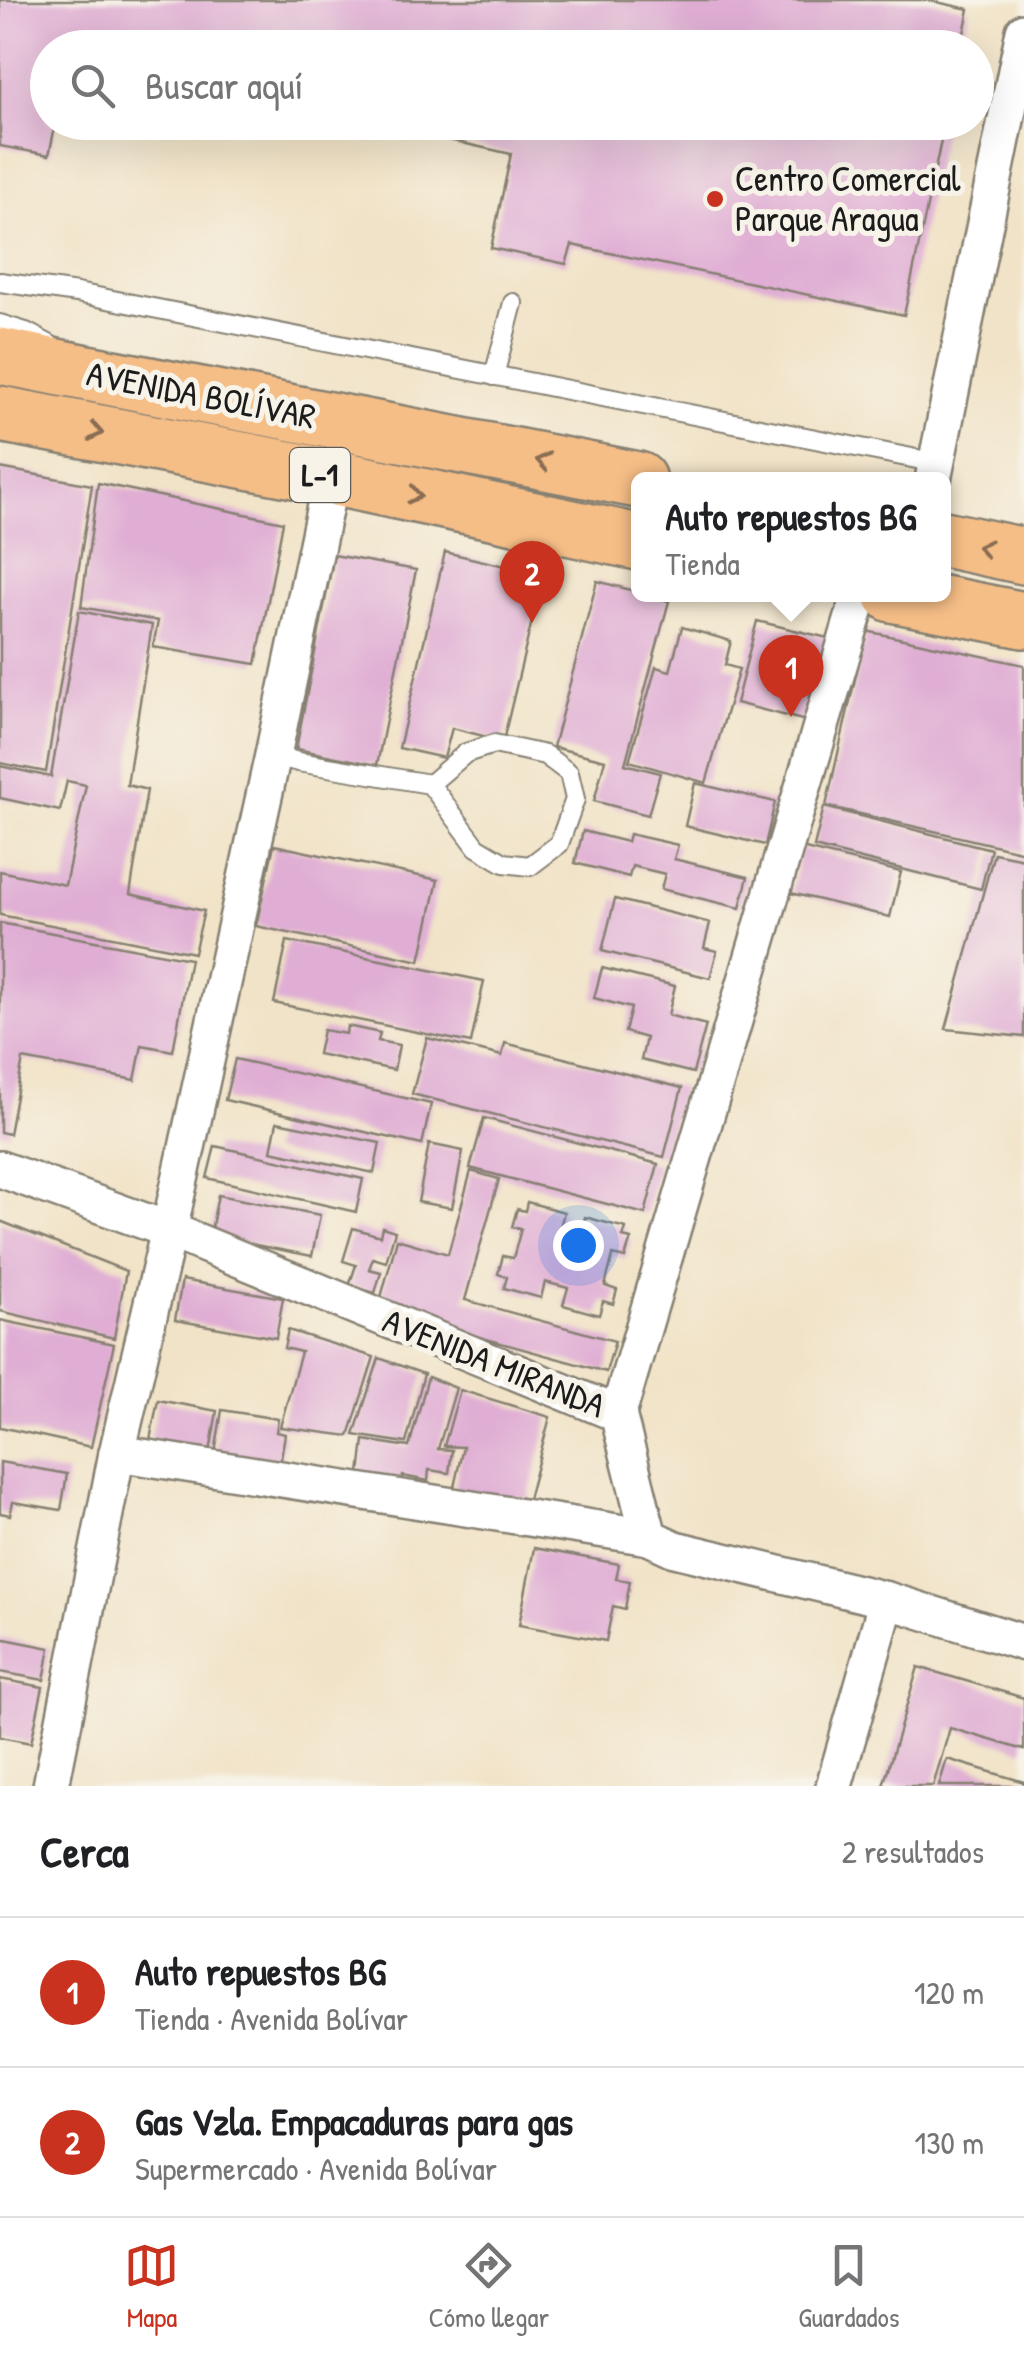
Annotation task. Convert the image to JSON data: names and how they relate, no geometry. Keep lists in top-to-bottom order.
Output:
{
  "streets": {
    "main road": ["AVENIDA BOLÍVAR", "L-1"],
    "street": ["AVENIDA MIRANDA"]
  },
  "places": ["Centro Comercial Parque Aragua"],
  "page": {
    "search": "Buscar aquí",
    "popup": ["Auto repuestos BG", "Tienda"],
    "pins": ["2", "1"],
    "heading": ["Cerca", "2 resultados"],
    "list": [
      {
        "mark": "1",
        "name": "Auto repuestos BG",
        "note": "Tienda · Avenida Bolívar",
        "value": "120 m"
      },
      {
        "mark": "2",
        "name": "Gas Vzla. Empacaduras para gas",
        "note": "Supermercado · Avenida Bolívar",
        "value": "130 m"
      }
    ],
    "nav": ["Mapa", "Cómo llegar", "Guardados"]
  }
}
